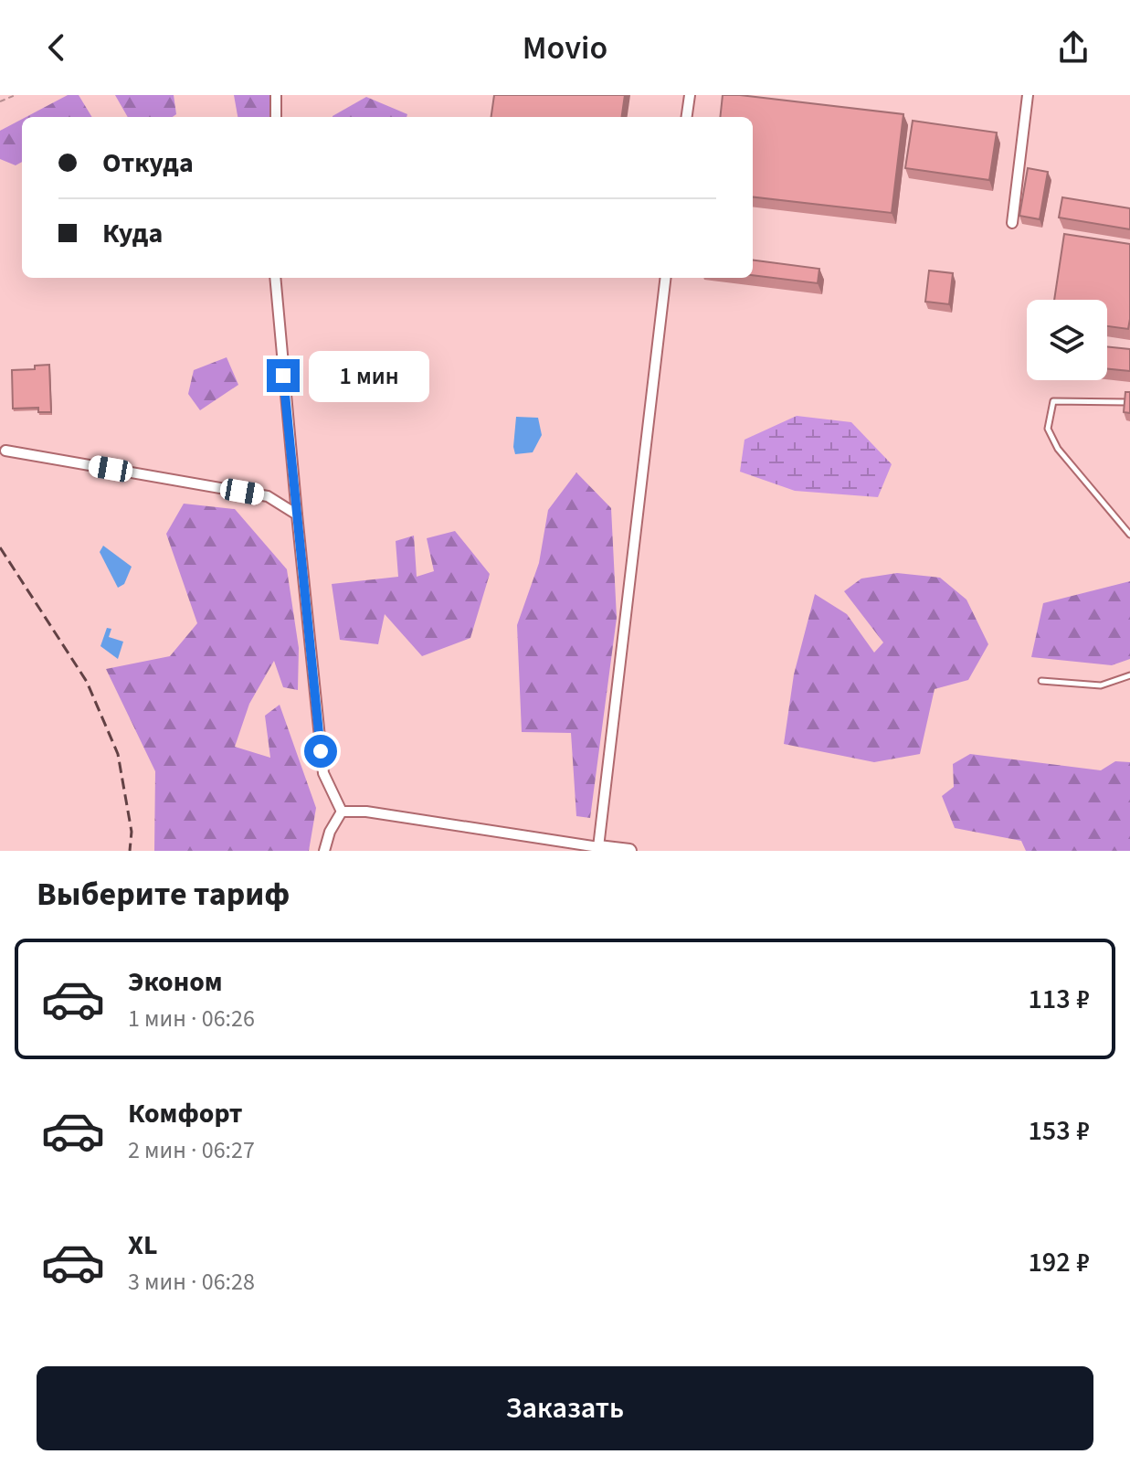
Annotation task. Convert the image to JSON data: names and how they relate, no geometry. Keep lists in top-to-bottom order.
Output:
{
  "page": {
    "header": "Movio",
    "banner": ["Откуда", "Куда"],
    "bubble": "1 мин",
    "heading": "Выберите тариф",
    "list": [
      {
        "name": "Эконом",
        "note": "1 мин · 06:26",
        "value": "113 ₽"
      },
      {
        "name": "Комфорт",
        "note": "2 мин · 06:27",
        "value": "153 ₽"
      },
      {
        "name": "XL",
        "note": "3 мин · 06:28",
        "value": "192 ₽"
      }
    ],
    "buttons": "Заказать"
  }
}
